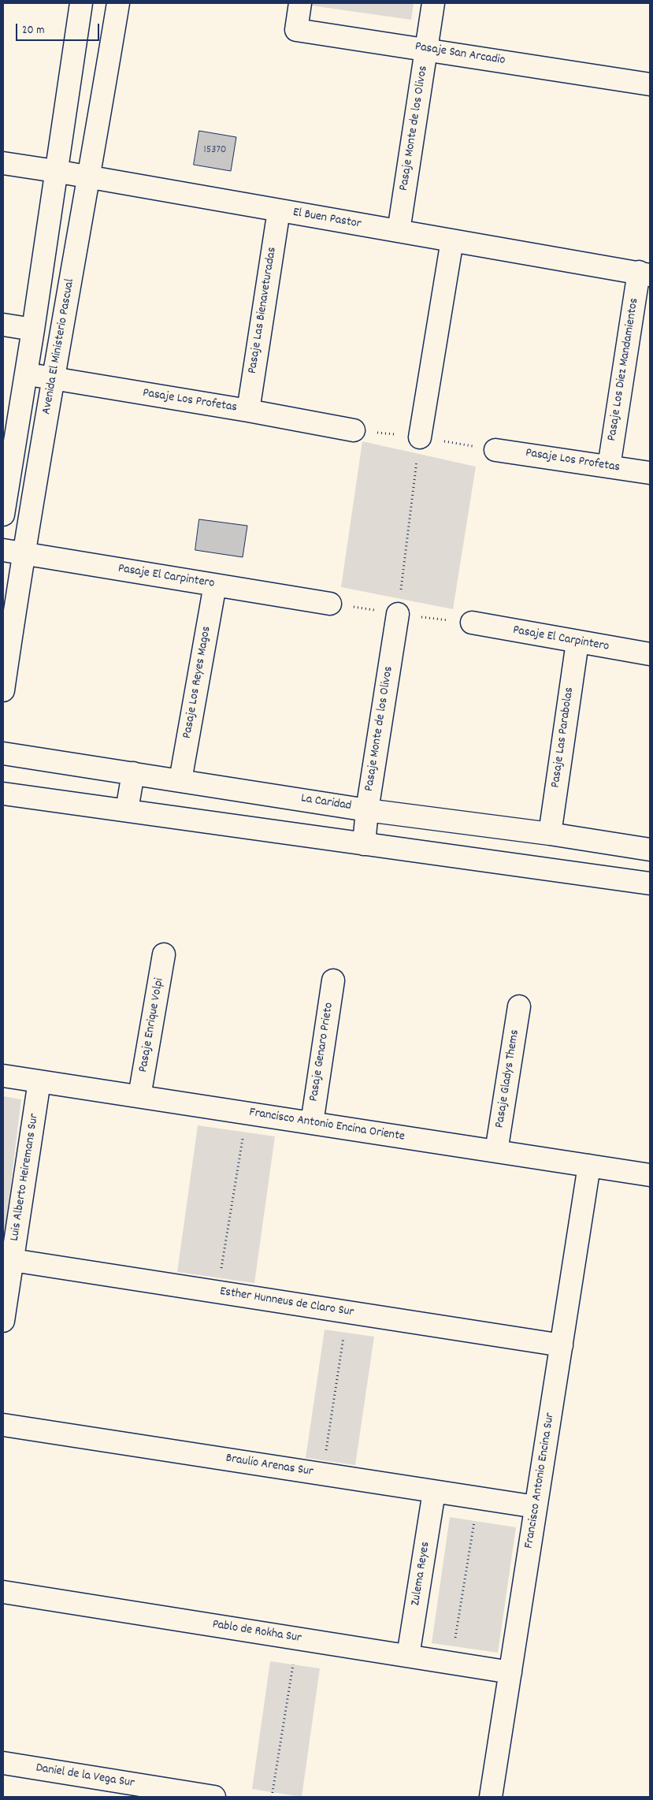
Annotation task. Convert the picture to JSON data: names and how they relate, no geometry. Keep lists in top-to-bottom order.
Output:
{
  "streets": {
    "street": [
      "Pasaje San Arcadio",
      "Pasaje Monte de los Olivos",
      "El Buen Pastor",
      "Pasaje Las Bienaveturadas",
      "Avenida El Ministerio Pascual",
      "Pasaje Los Diez Mandamientos",
      "Pasaje Los Profetas",
      "Pasaje El Carpintero",
      "Pasaje Los Reyes Magos",
      "Pasaje Las Parabolas",
      "La Caridad",
      "Pasaje Enrique Volpi",
      "Pasaje Genaro Prieto",
      "Pasaje Gladys Thems",
      "Francisco Antonio Encina Oriente",
      "Luis Alberto Heiremans Sur",
      "Esther Hunneus de Claro Sur",
      "Braulio Arenas Sur",
      "Francisco Antonio Encina Sur",
      "Zulema Reyes",
      "Pablo de Rokha Sur",
      "Daniel de la Vega Sur"
    ]
  },
  "crossings": [
    ["Pasaje San Arcadio", "Pasaje Monte de los Olivos"],
    ["Pasaje Monte de los Olivos", "El Buen Pastor"],
    ["Pasaje Monte de los Olivos", "La Caridad"],
    ["El Buen Pastor", "Pasaje Las Bienaveturadas"],
    ["El Buen Pastor", "Avenida El Ministerio Pascual"],
    ["El Buen Pastor", "Pasaje Los Diez Mandamientos"],
    ["Pasaje Las Bienaveturadas", "Pasaje Los Profetas"],
    ["Avenida El Ministerio Pascual", "Pasaje Los Profetas"],
    ["Avenida El Ministerio Pascual", "Pasaje El Carpintero"],
    ["Pasaje Los Diez Mandamientos", "Pasaje Los Profetas"],
    ["Pasaje El Carpintero", "Pasaje Los Reyes Magos"],
    ["Pasaje El Carpintero", "Pasaje Las Parabolas"],
    ["Pasaje Los Reyes Magos", "La Caridad"],
    ["Pasaje Las Parabolas", "La Caridad"],
    ["Pasaje Enrique Volpi", "Francisco Antonio Encina Oriente"],
    ["Pasaje Genaro Prieto", "Francisco Antonio Encina Oriente"],
    ["Pasaje Gladys Thems", "Francisco Antonio Encina Oriente"],
    ["Francisco Antonio Encina Oriente", "Luis Alberto Heiremans Sur"],
    ["Francisco Antonio Encina Oriente", "Francisco Antonio Encina Sur"],
    ["Luis Alberto Heiremans Sur", "Esther Hunneus de Claro Sur"],
    ["Esther Hunneus de Claro Sur", "Francisco Antonio Encina Sur"],
    ["Braulio Arenas Sur", "Francisco Antonio Encina Sur"],
    ["Braulio Arenas Sur", "Zulema Reyes"],
    ["Francisco Antonio Encina Sur", "Pablo de Rokha Sur"],
    ["Zulema Reyes", "Pablo de Rokha Sur"]
  ],
  "house_numbers": ["15370"],
  "scale_bar": "20 m"
}
